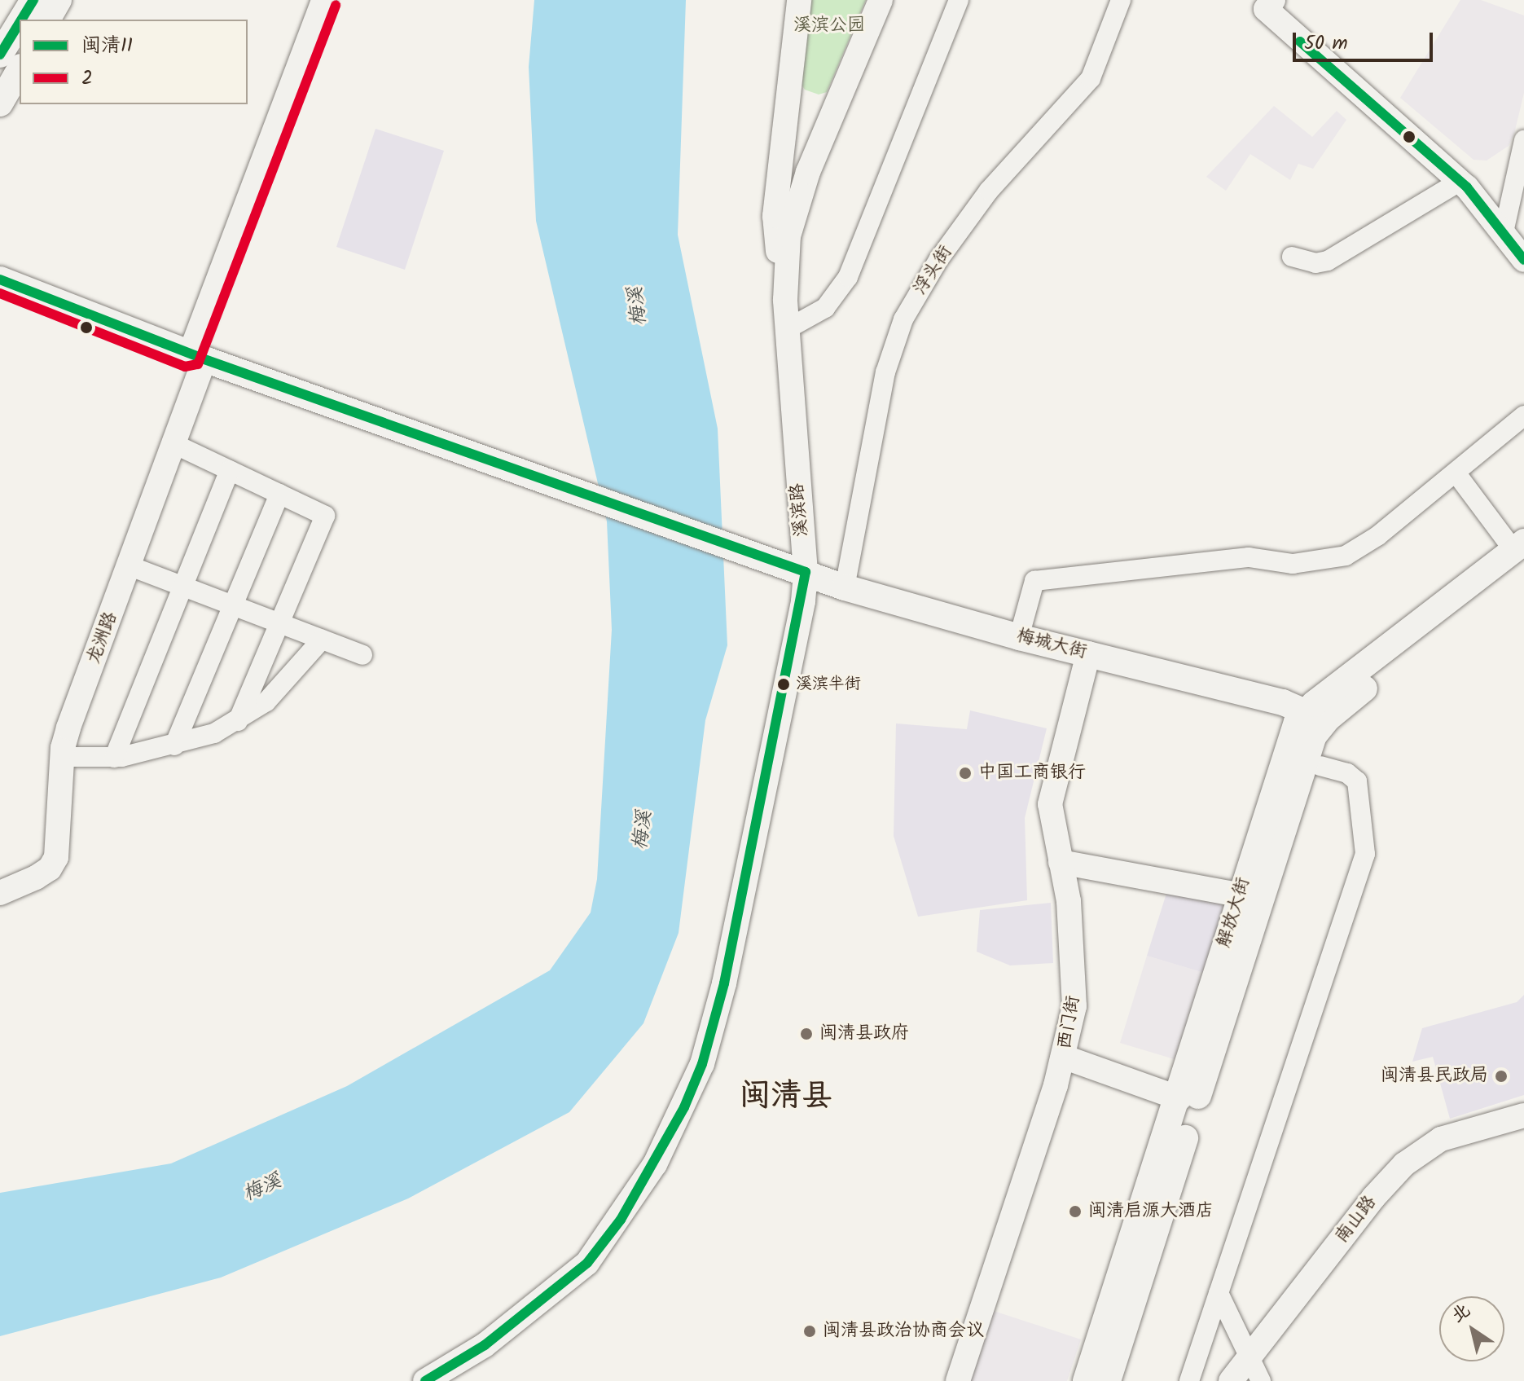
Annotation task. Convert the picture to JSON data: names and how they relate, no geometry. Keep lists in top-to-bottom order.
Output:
{
  "streets": {
    "main road": ["梅城大街", "解放大街"],
    "street": [
      "浮头街",
      "溪滨路",
      "龙洲路",
      "西门街",
      "南山路"
    ]
  },
  "crossings": [
    ["浮头街", "梅城大街"],
    ["溪滨路", "梅城大街"],
    ["龙洲路", "梅城大街"],
    ["梅城大街", "解放大街"],
    ["梅城大街", "西门街"]
  ],
  "districts": ["闽清县"],
  "water": ["梅溪"],
  "parks": ["溪滨公园"],
  "places": [
    "溪滨半街",
    "中国工商银行",
    "闽清县政府",
    "闽清县民政局",
    "闽清启源大酒店",
    "闽清县政治协商会议"
  ],
  "lines": ["transit line 闽清11", "transit line 2"],
  "legend": ["闽清11", "2"],
  "scale_bar": "50 m",
  "north": "top left"
}
